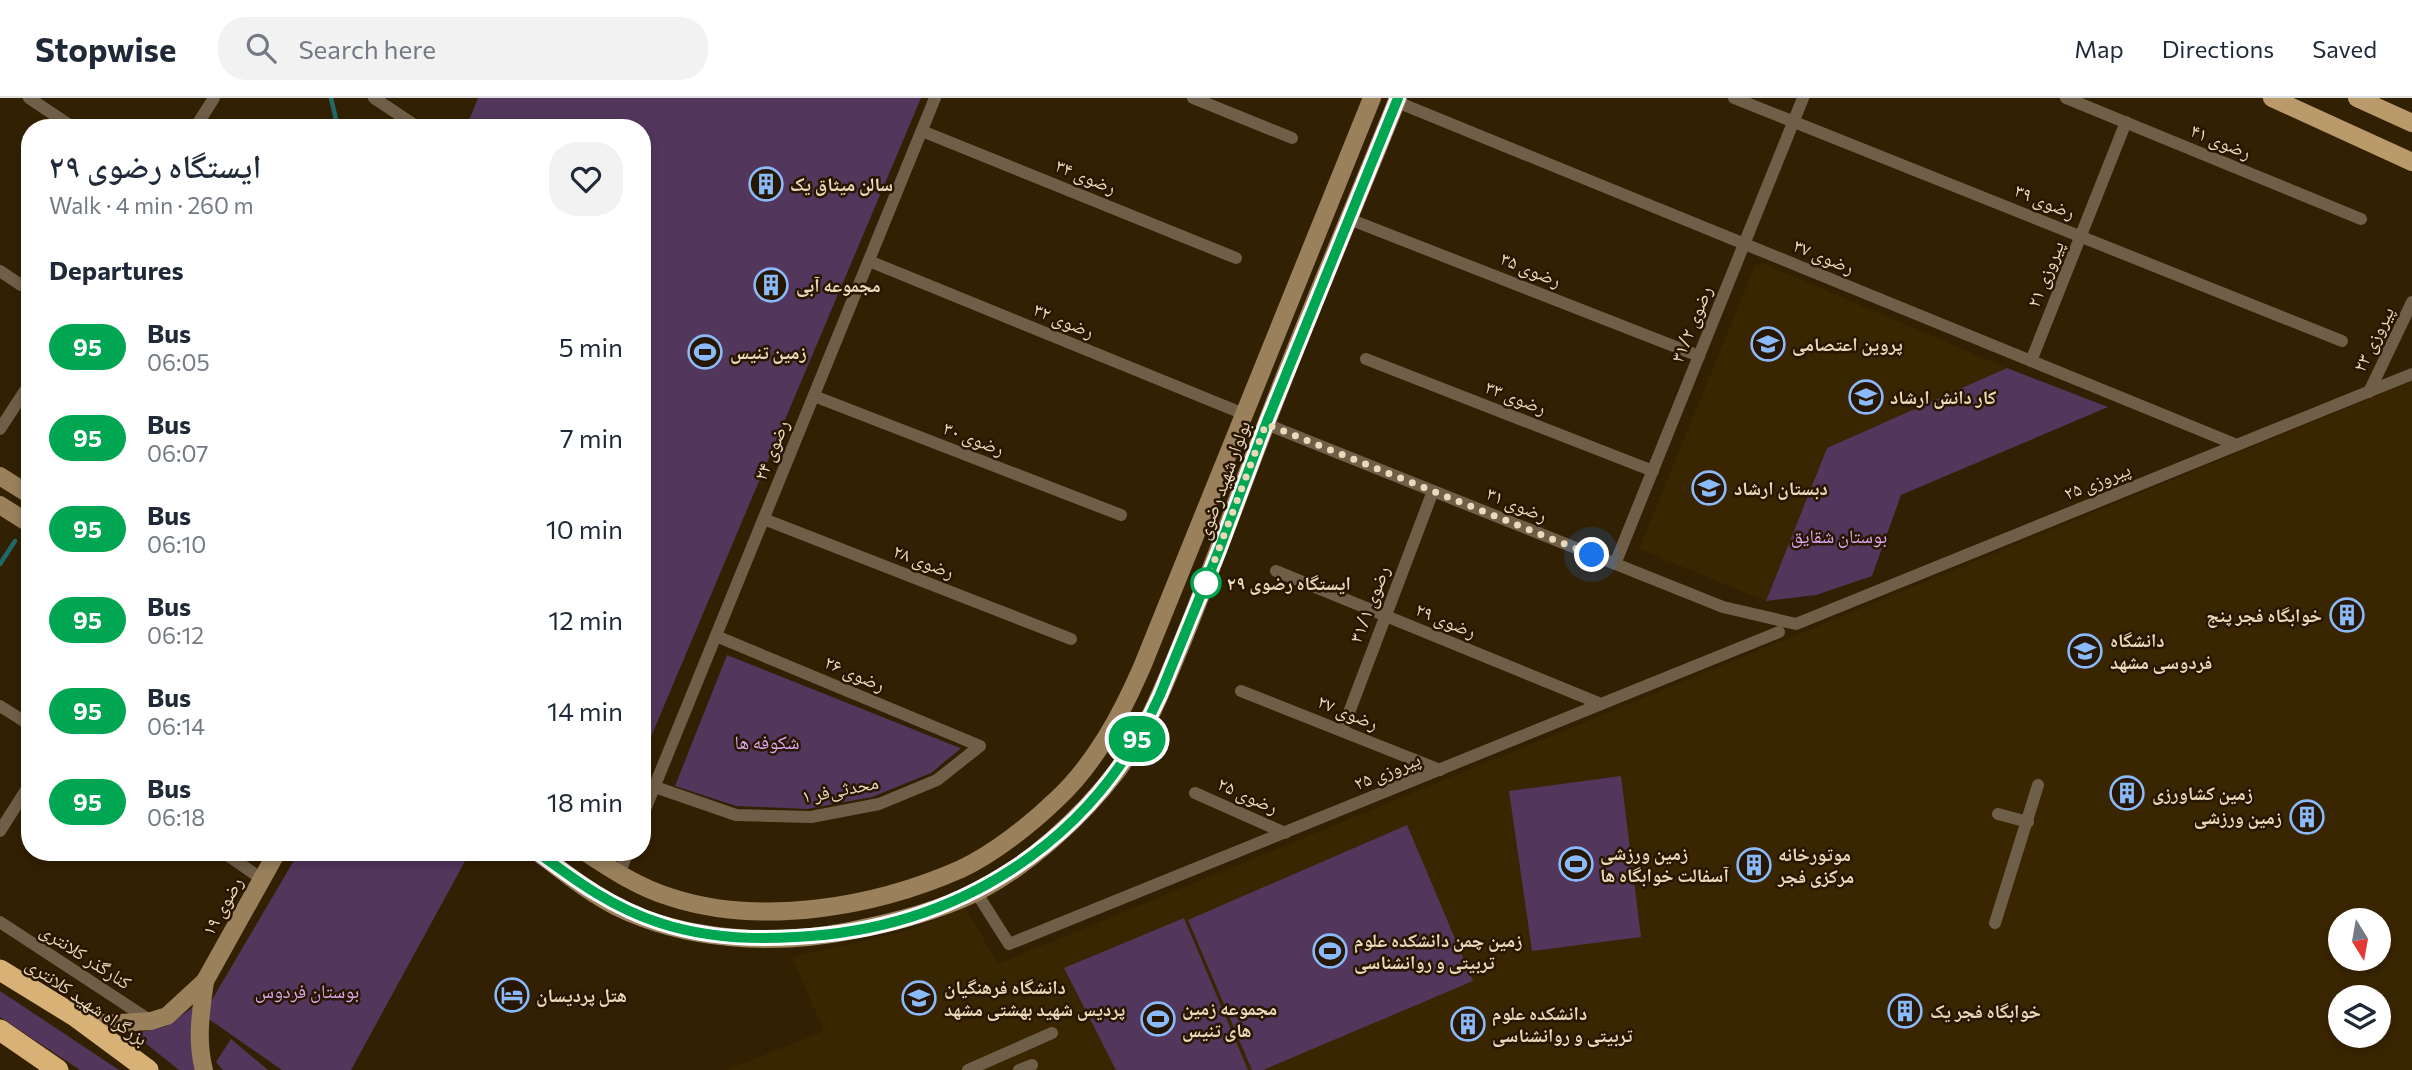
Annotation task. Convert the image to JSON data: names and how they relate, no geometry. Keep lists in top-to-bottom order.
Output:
{
  "streets": {
    "highway": ["بزرگراه شهید کلانتری"],
    "street": [
      "رضوی ۴۱",
      "رضوی ۳۴",
      "رضوی ۳۹",
      "رضوی ۳۷",
      "رضوی ۳۵",
      "پیروزی ۲۱",
      "رضوی ۳۲",
      "رضوی ۳۱/۲",
      "پیروزی ۲۳",
      "رضوی ۳۳",
      "رضوی ۳۰",
      "رضوی ۲۴",
      "بولوار شهید رضوی",
      "پیروزی ۲۵",
      "رضوی ۳۱",
      "رضوی ۲۸",
      "رضوی ۳۱/۱",
      "رضوی ۲۹",
      "رضوی ۲۶",
      "رضوی ۲۷",
      "محدثی‌فر ۱",
      "رضوی ۲۵",
      "رضوی ۱۹",
      "کنارگذر کلانتری"
    ]
  },
  "crossings": [
    ["رضوی ۴۱", "پیروزی ۲۱"],
    ["رضوی ۳۴", "رضوی ۲۴"],
    ["رضوی ۳۹", "پیروزی ۲۱"],
    ["رضوی ۳۹", "رضوی ۳۱/۲"],
    ["رضوی ۳۷", "پیروزی ۲۱"],
    ["رضوی ۳۷", "رضوی ۳۱/۲"],
    ["رضوی ۳۷", "بولوار شهید رضوی"],
    ["رضوی ۳۷", "پیروزی ۲۵"],
    ["رضوی ۳۵", "رضوی ۳۱/۲"],
    ["رضوی ۳۵", "بولوار شهید رضوی"],
    ["رضوی ۳۲", "رضوی ۲۴"],
    ["رضوی ۳۲", "بولوار شهید رضوی"],
    ["رضوی ۳۱/۲", "رضوی ۳۳"],
    ["رضوی ۳۱/۲", "رضوی ۳۱"],
    ["پیروزی ۲۳", "پیروزی ۲۵"],
    ["رضوی ۳۰", "رضوی ۲۴"],
    ["رضوی ۲۴", "رضوی ۲۸"],
    ["رضوی ۲۴", "رضوی ۲۶"],
    ["رضوی ۲۴", "محدثی‌فر ۱"],
    ["بولوار شهید رضوی", "پیروزی ۲۵"],
    ["بولوار شهید رضوی", "رضوی ۳۱"],
    ["پیروزی ۲۵", "رضوی ۳۱"],
    ["پیروزی ۲۵", "رضوی ۲۹"],
    ["پیروزی ۲۵", "رضوی ۲۷"],
    ["پیروزی ۲۵", "رضوی ۲۵"],
    ["رضوی ۳۱", "رضوی ۳۱/۱"],
    ["رضوی ۳۱/۱", "رضوی ۲۹"],
    ["رضوی ۳۱/۱", "رضوی ۲۷"],
    ["رضوی ۲۶", "محدثی‌فر ۱"]
  ],
  "parks": ["بوستان شقایق", "شکوفه ها", "بوستان فردوس"],
  "places": {
    "building": [
      "سالن میثاق یک",
      "مجموعه آبی",
      "خوابگاه فجر پنج",
      "زمین کشاورزی",
      "زمین ورزشی",
      "موتورخانه مرکزی فجر",
      "خوابگاه فجر یک",
      "دانشکده علوم تربیتی و روانشناسی"
    ],
    "school or university": [
      "پروین اعتصامی",
      "کار دانش ارشاد",
      "دبستان ارشاد",
      "دانشگاه فردوسی مشهد",
      "دانشگاه فرهنگیان پردیس شهید بهشتی مشهد"
    ],
    "sports": [
      "زمین تنیس",
      "زمین ورزشی آسفالت خوابگاه ها",
      "زمین چمن دانشکده علوم تربیتی و روانشناسی",
      "مجموعه زمین های تنیس"
    ],
    "other": ["ایستگاه رضوی ۲۹"],
    "hotel": ["هتل پردیسان"]
  },
  "lines": ["bus line 95"],
  "north": "bottom",
  "page": {
    "header": "Stopwise",
    "search": "Search here",
    "nav": ["Map", "Directions", "Saved"],
    "on_map": "95",
    "heading": [
      ["ایستگاه رضوی ۲۹", "Walk · 4 min · 260 m"],
      "Departures"
    ],
    "list": [
      {
        "mark": "95",
        "name": "Bus",
        "note": "06:05",
        "value": "5 min"
      },
      {
        "mark": "95",
        "name": "Bus",
        "note": "06:07",
        "value": "7 min"
      },
      {
        "mark": "95",
        "name": "Bus",
        "note": "06:10",
        "value": "10 min"
      },
      {
        "mark": "95",
        "name": "Bus",
        "note": "06:12",
        "value": "12 min"
      },
      {
        "mark": "95",
        "name": "Bus",
        "note": "06:14",
        "value": "14 min"
      },
      {
        "mark": "95",
        "name": "Bus",
        "note": "06:18",
        "value": "18 min"
      }
    ]
  }
}
